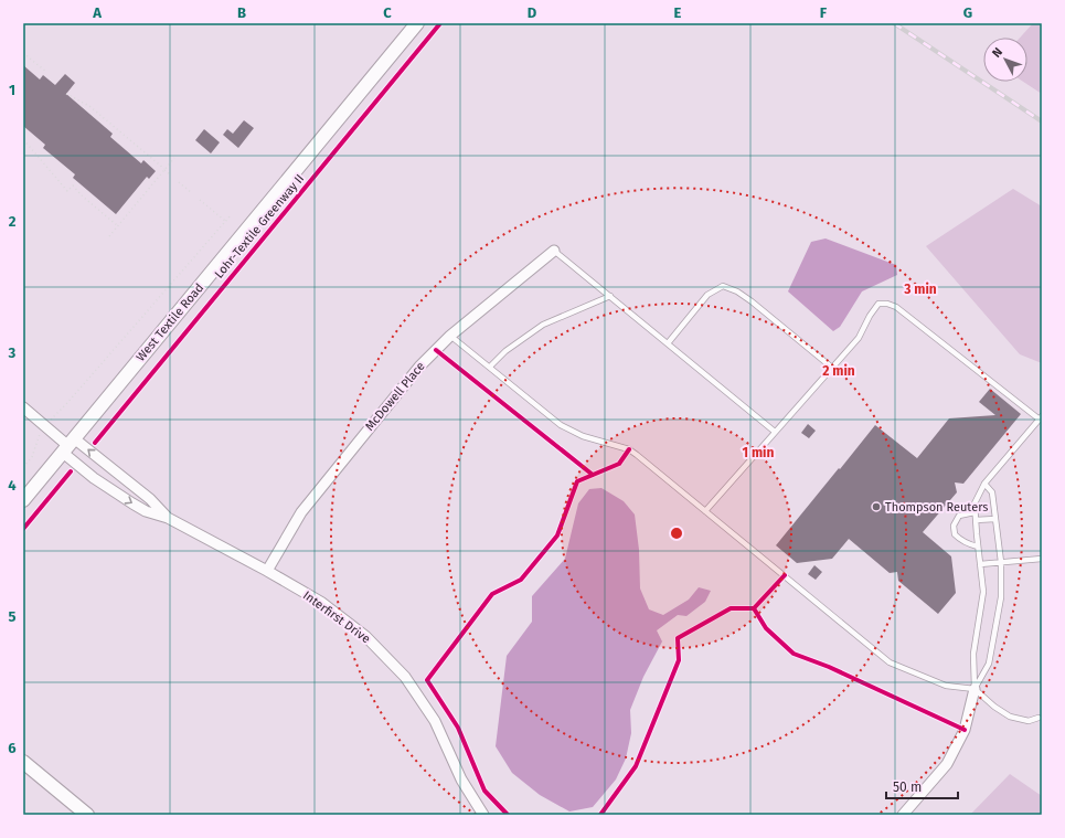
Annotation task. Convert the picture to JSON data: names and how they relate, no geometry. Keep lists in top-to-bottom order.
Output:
{
  "streets": {
    "main road": ["West Textile Road"],
    "street": ["McDowell Place", "Interfirst Drive"],
    "cycle path": ["Lohr-Textile Greenway II"]
  },
  "crossings": [
    ["West Textile Road", "Interfirst Drive"],
    ["McDowell Place", "Interfirst Drive"]
  ],
  "places": ["Thompson Reuters"],
  "scale_bar": "50 m",
  "north": "top left",
  "grid": {
    "columns": [
      "A",
      "B",
      "C",
      "D",
      "E",
      "F",
      "G"
    ],
    "rows": [
      "1",
      "2",
      "3",
      "4",
      "5",
      "6"
    ]
  },
  "rings": ["3 min", "2 min", "1 min"]
}
